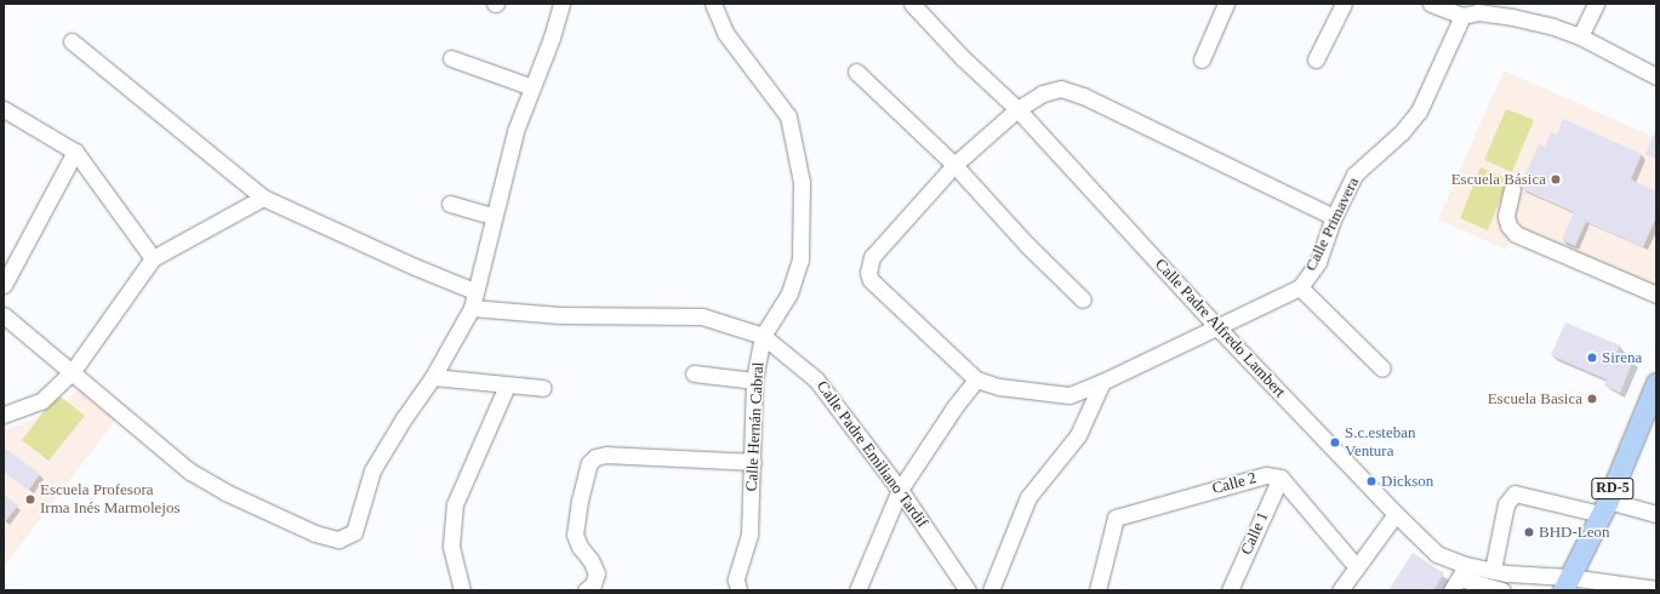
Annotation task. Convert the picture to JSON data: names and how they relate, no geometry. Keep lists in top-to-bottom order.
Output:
{
  "streets": {
    "main road": ["RD-5"],
    "street": [
      "Calle Primavera",
      "Calle Padre Alfredo Lambert",
      "Calle Hernán Cabral",
      "Calle Padre Emiliano Tardif",
      "Calle 2",
      "Calle 1"
    ]
  },
  "crossings": [
    ["Calle Primavera", "Calle Padre Alfredo Lambert"],
    ["Calle Padre Alfredo Lambert", "RD-5"],
    ["Calle Hernán Cabral", "Calle Padre Emiliano Tardif"],
    ["Calle 2", "Calle 1"]
  ],
  "places": [
    "Escuela Básica",
    "Sirena",
    "Escuela Basica",
    "S.c.esteban Ventura",
    "Dickson",
    "Escuela Profesora Irma Inés Marmolejos",
    "BHD-Leon"
  ]
}
